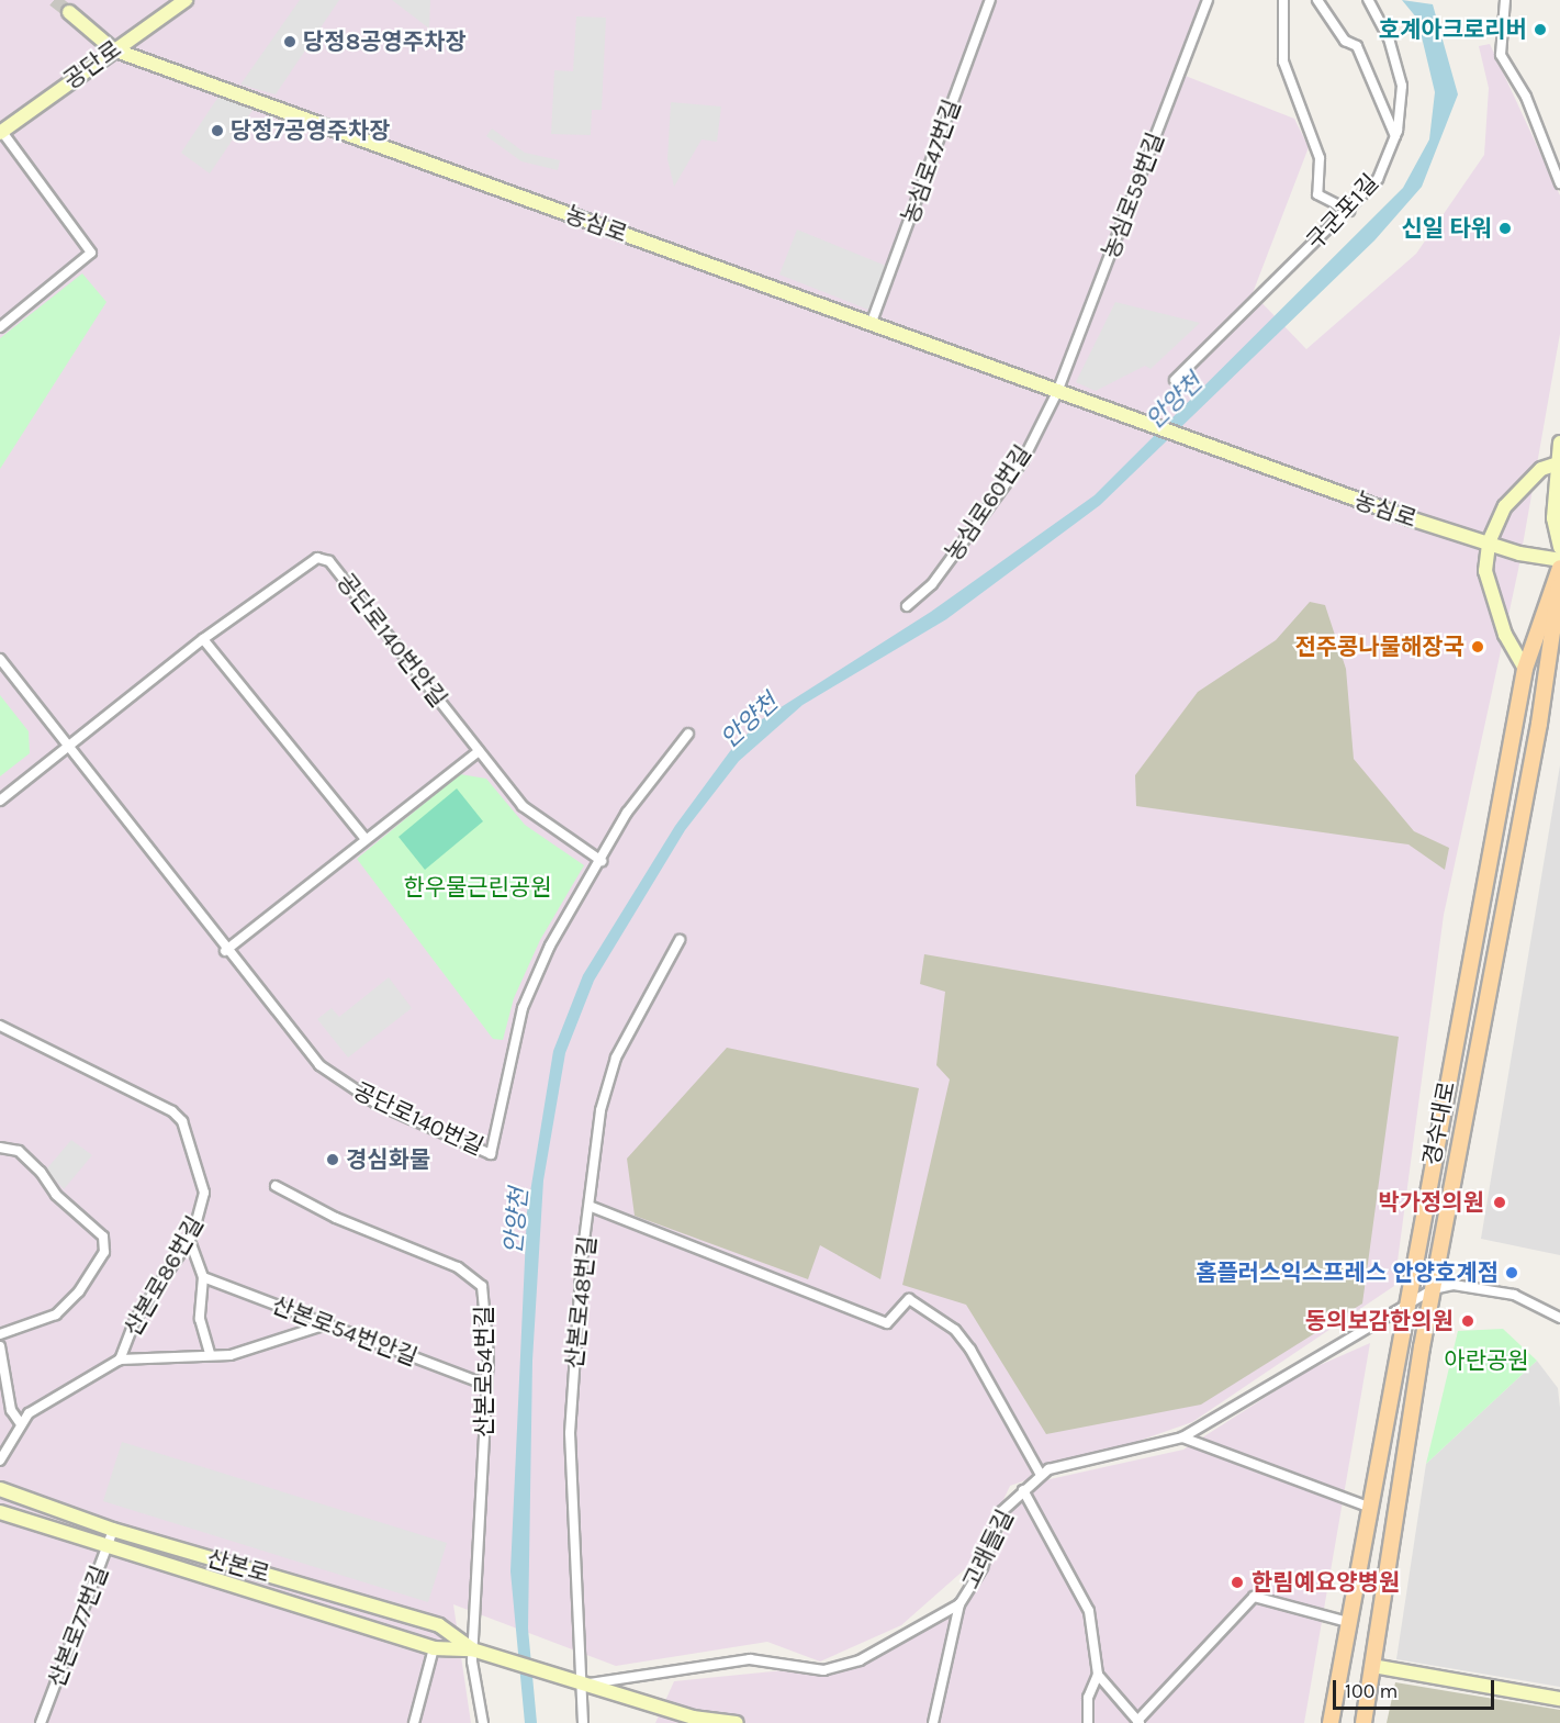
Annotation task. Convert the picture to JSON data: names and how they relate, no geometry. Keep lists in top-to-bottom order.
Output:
{
  "streets": {
    "main road": ["경수대로"],
    "street": [
      "공단로",
      "농심로47번길",
      "농심로59번길",
      "구군포1길",
      "농심로",
      "농심로60번길",
      "공단로140번안길",
      "공단로140번길",
      "산본로86번길",
      "산본로48번길",
      "산본로54번안길",
      "산본로54번길",
      "고래들길",
      "산본로",
      "산본로77번길"
    ]
  },
  "crossings": [
    ["공단로", "농심로"],
    ["농심로47번길", "농심로"],
    ["농심로59번길", "농심로"],
    ["농심로59번길", "농심로60번길"],
    ["농심로", "농심로60번길"],
    ["공단로140번안길", "공단로140번길"],
    ["경수대로", "고래들길"],
    ["산본로48번길", "고래들길"],
    ["산본로54번안길", "산본로54번길"],
    ["산본로54번길", "산본로"],
    ["산본로", "산본로77번길"]
  ],
  "water": ["안양천"],
  "parks": ["한우물근린공원", "아란공원"],
  "places": [
    "호계아크로리버",
    "당정8공영주차장",
    "당정7공영주차장",
    "신일 타워",
    "전주콩나물해장국",
    "경심화물",
    "박가정의원",
    "홈플러스익스프레스 안양호계점",
    "동의보감한의원",
    "한림예요양병원"
  ],
  "scale_bar": "100 m"
}
